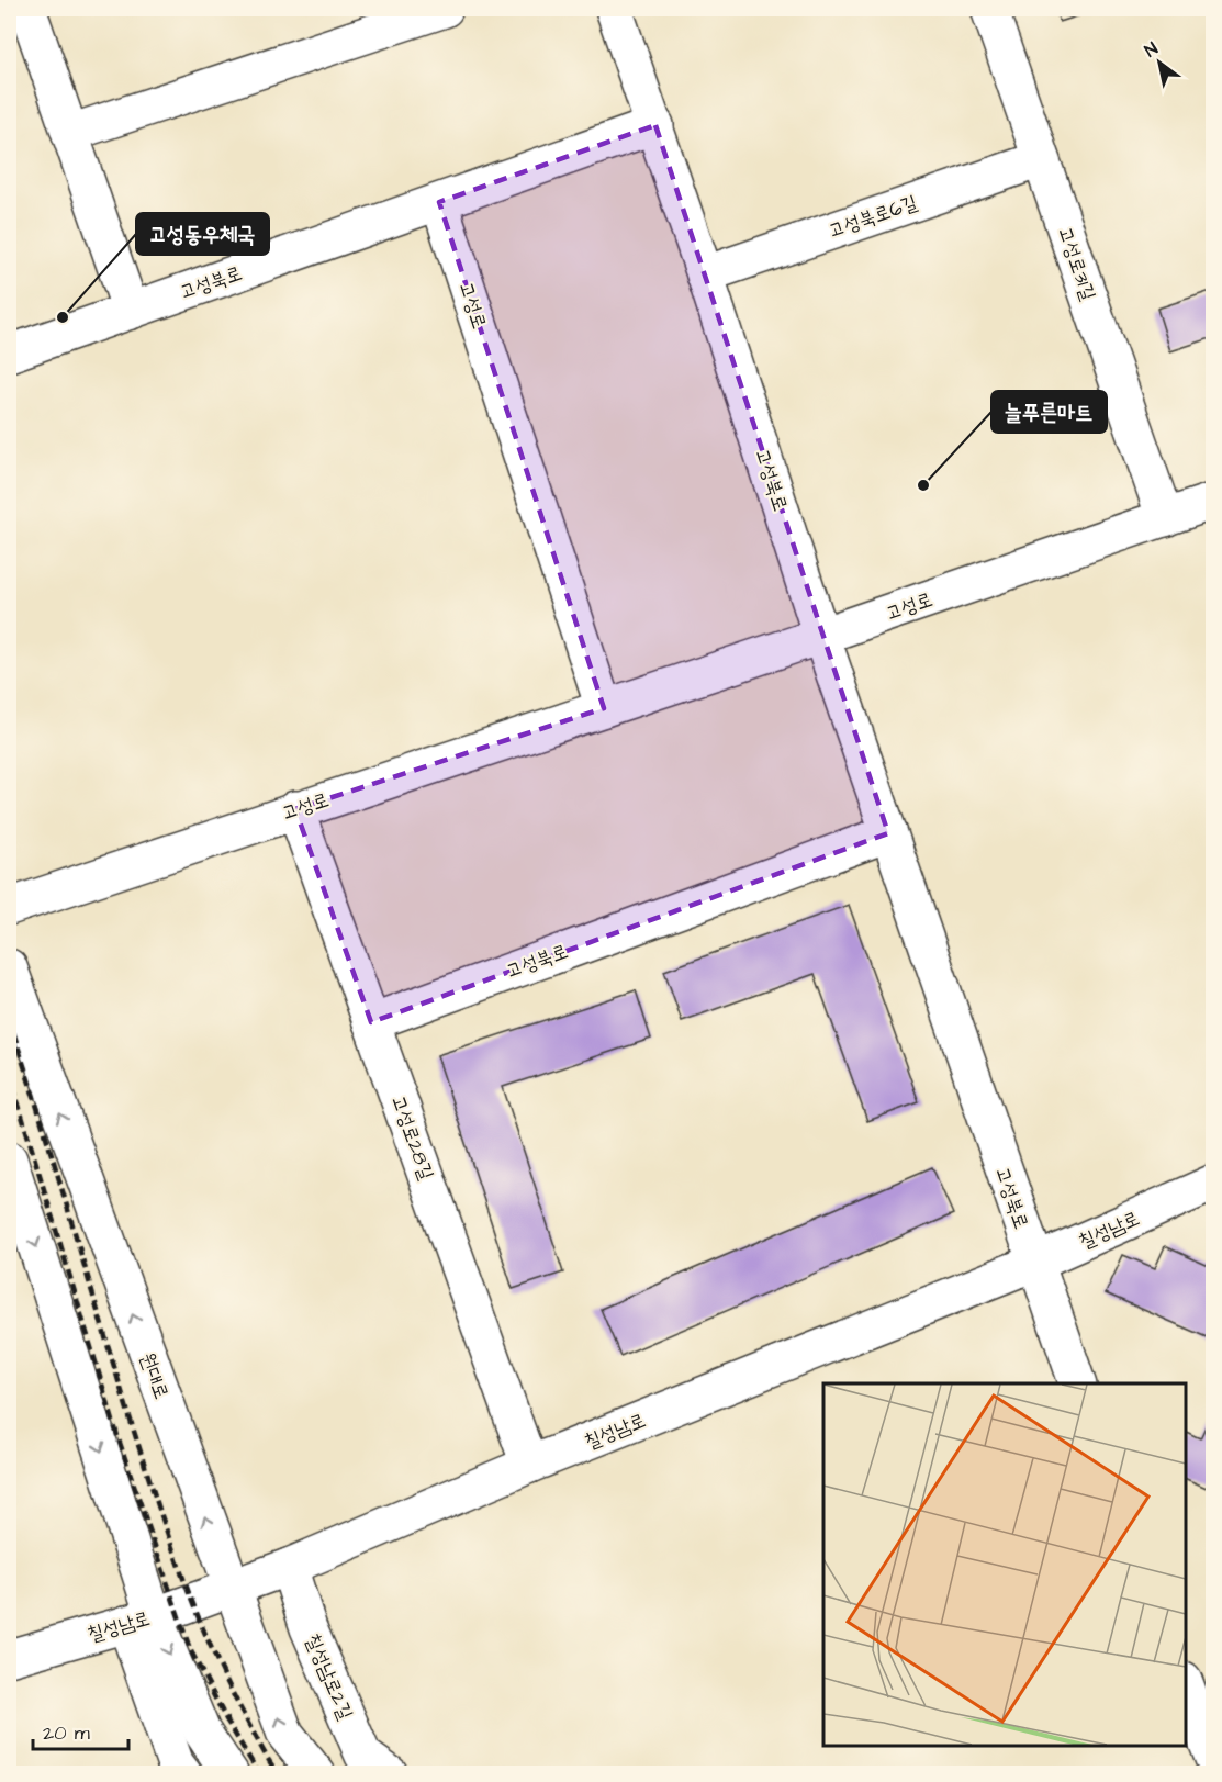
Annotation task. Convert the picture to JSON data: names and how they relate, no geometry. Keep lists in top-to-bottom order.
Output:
{
  "streets": {
    "street": [
      "고성북로6길",
      "고성로31길",
      "고성북로",
      "고성로",
      "고성로28길",
      "칠성남로",
      "원대로",
      "칠성남로2길"
    ]
  },
  "crossings": [
    ["고성북로6길", "고성로31길"],
    ["고성북로6길", "고성북로"],
    ["고성로31길", "고성로"],
    ["고성북로", "고성로"],
    ["고성북로", "고성로28길"],
    ["고성북로", "칠성남로"],
    ["고성로", "고성로28길"],
    ["고성로28길", "칠성남로"],
    ["칠성남로", "원대로"],
    ["칠성남로", "칠성남로2길"]
  ],
  "places": ["고성동우체국", "늘푸른마트"],
  "scale_bar": "20 m",
  "north": "top left"
}
